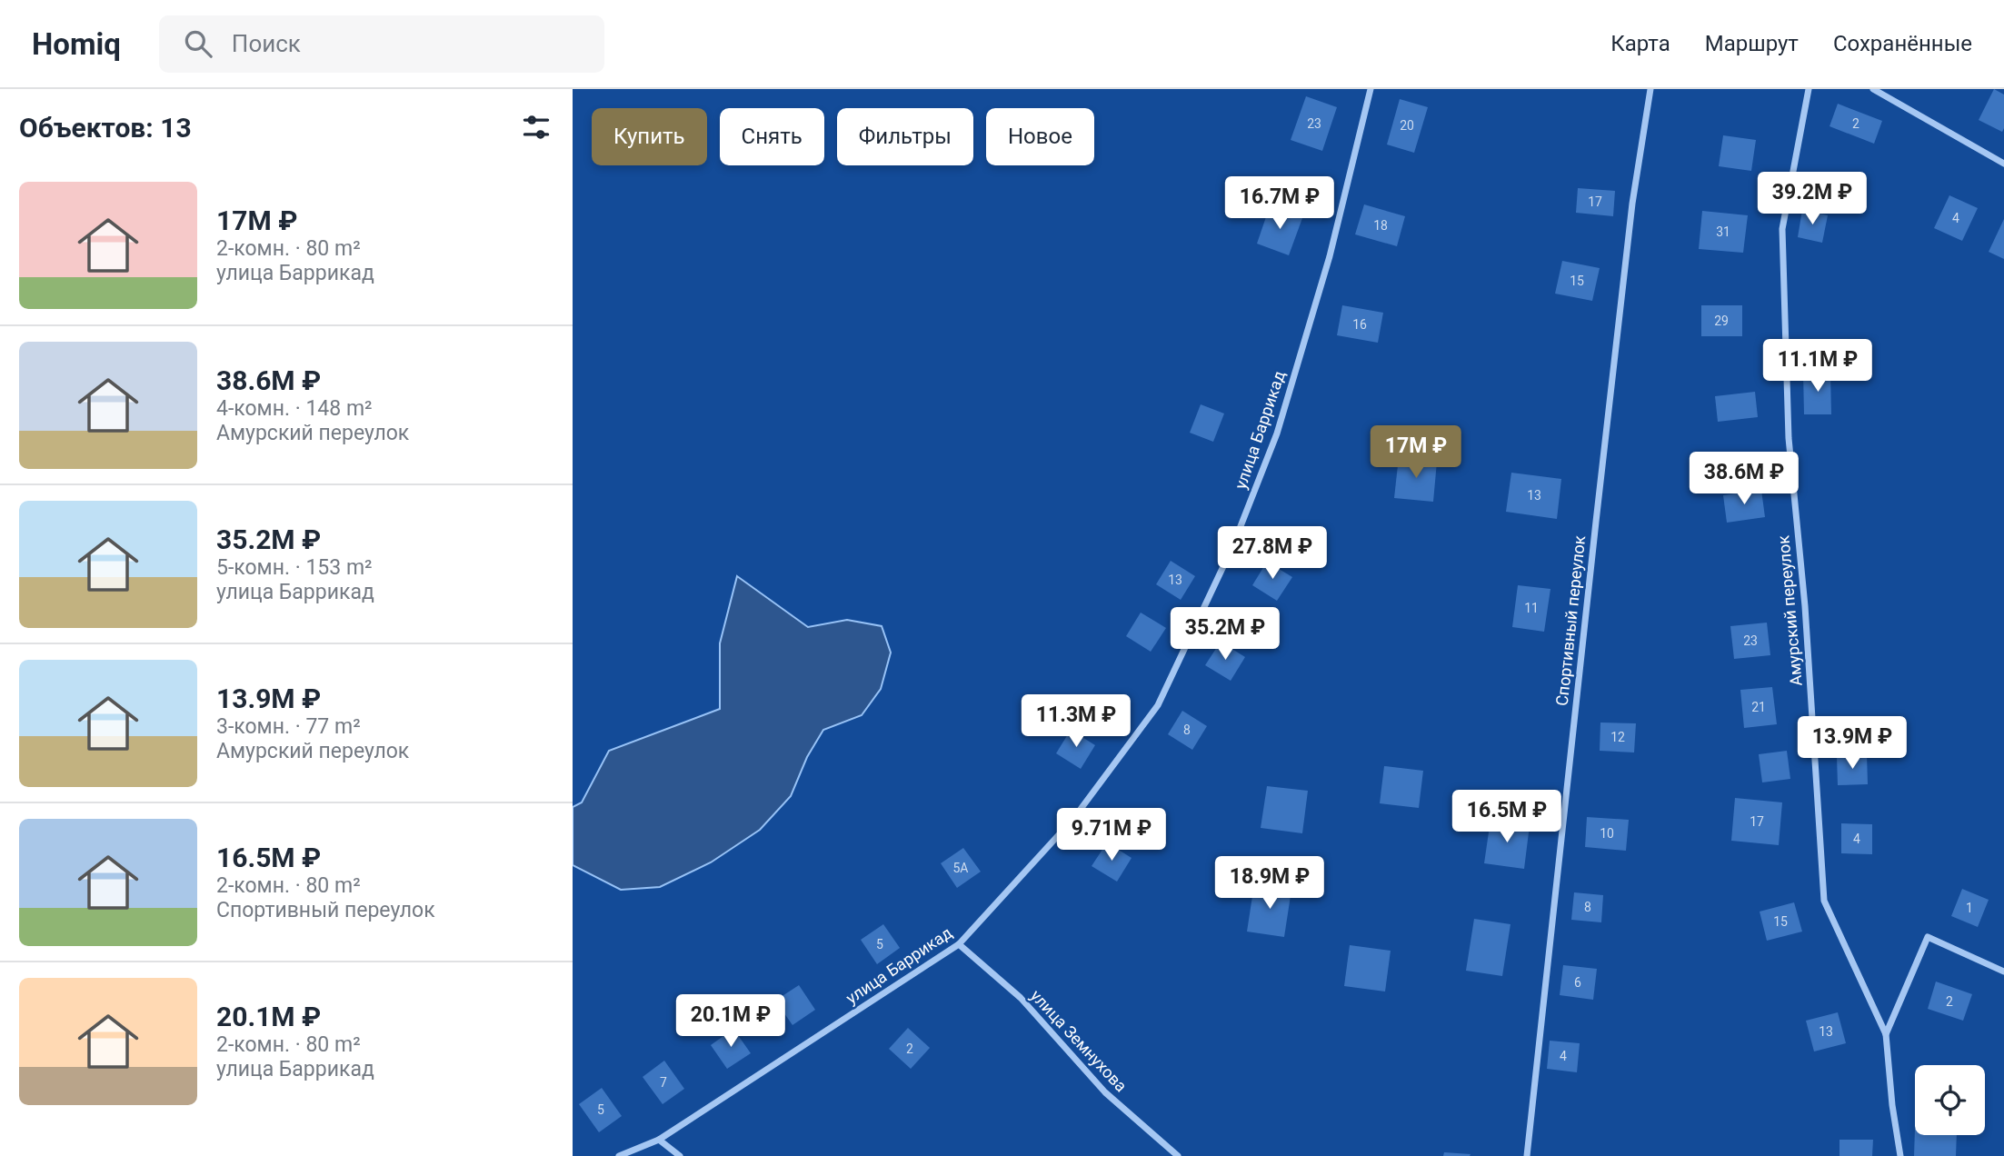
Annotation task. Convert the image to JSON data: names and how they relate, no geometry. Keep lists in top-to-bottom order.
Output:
{
  "streets": {
    "street": [
      "улица Баррикад",
      "Амурский переулок",
      "Спортивный переулок",
      "улица Земнухова"
    ]
  },
  "crossings": [
    ["улица Баррикад", "улица Земнухова"]
  ],
  "house_numbers": [
    "23",
    "2",
    "20",
    "17",
    "4",
    "18",
    "31",
    "15",
    "29",
    "16",
    "13",
    "13",
    "11",
    "23",
    "21",
    "8",
    "12",
    "17",
    "10",
    "4",
    "5А",
    "8",
    "1",
    "15",
    "5",
    "6",
    "2",
    "13",
    "2",
    "4",
    "7",
    "5"
  ],
  "page": {
    "header": "Homiq",
    "search": "Поиск",
    "nav": ["Карта", "Маршрут", "Сохранённые"],
    "heading": "Объектов: 13",
    "chip": [
      "Купить",
      "Снять",
      "Фильтры",
      "Новое"
    ],
    "list": [
      {
        "name": "17M ₽",
        "note": "2-комн. · 80 m² · улица Баррикад"
      },
      {
        "name": "38.6M ₽",
        "note": "4-комн. · 148 m² · Амурский переулок"
      },
      {
        "name": "35.2M ₽",
        "note": "5-комн. · 153 m² · улица Баррикад"
      },
      {
        "name": "13.9M ₽",
        "note": "3-комн. · 77 m² · Амурский переулок"
      },
      {
        "name": "16.5M ₽",
        "note": "2-комн. · 80 m² · Спортивный переулок"
      },
      {
        "name": "20.1M ₽",
        "note": "2-комн. · 80 m² · улица Баррикад"
      }
    ],
    "price": [
      "39.2M ₽",
      "16.7M ₽",
      "11.1M ₽",
      "17M ₽",
      "38.6M ₽",
      "27.8M ₽",
      "35.2M ₽",
      "11.3M ₽",
      "13.9M ₽",
      "16.5M ₽",
      "9.71M ₽",
      "18.9M ₽",
      "20.1M ₽"
    ]
  }
}
